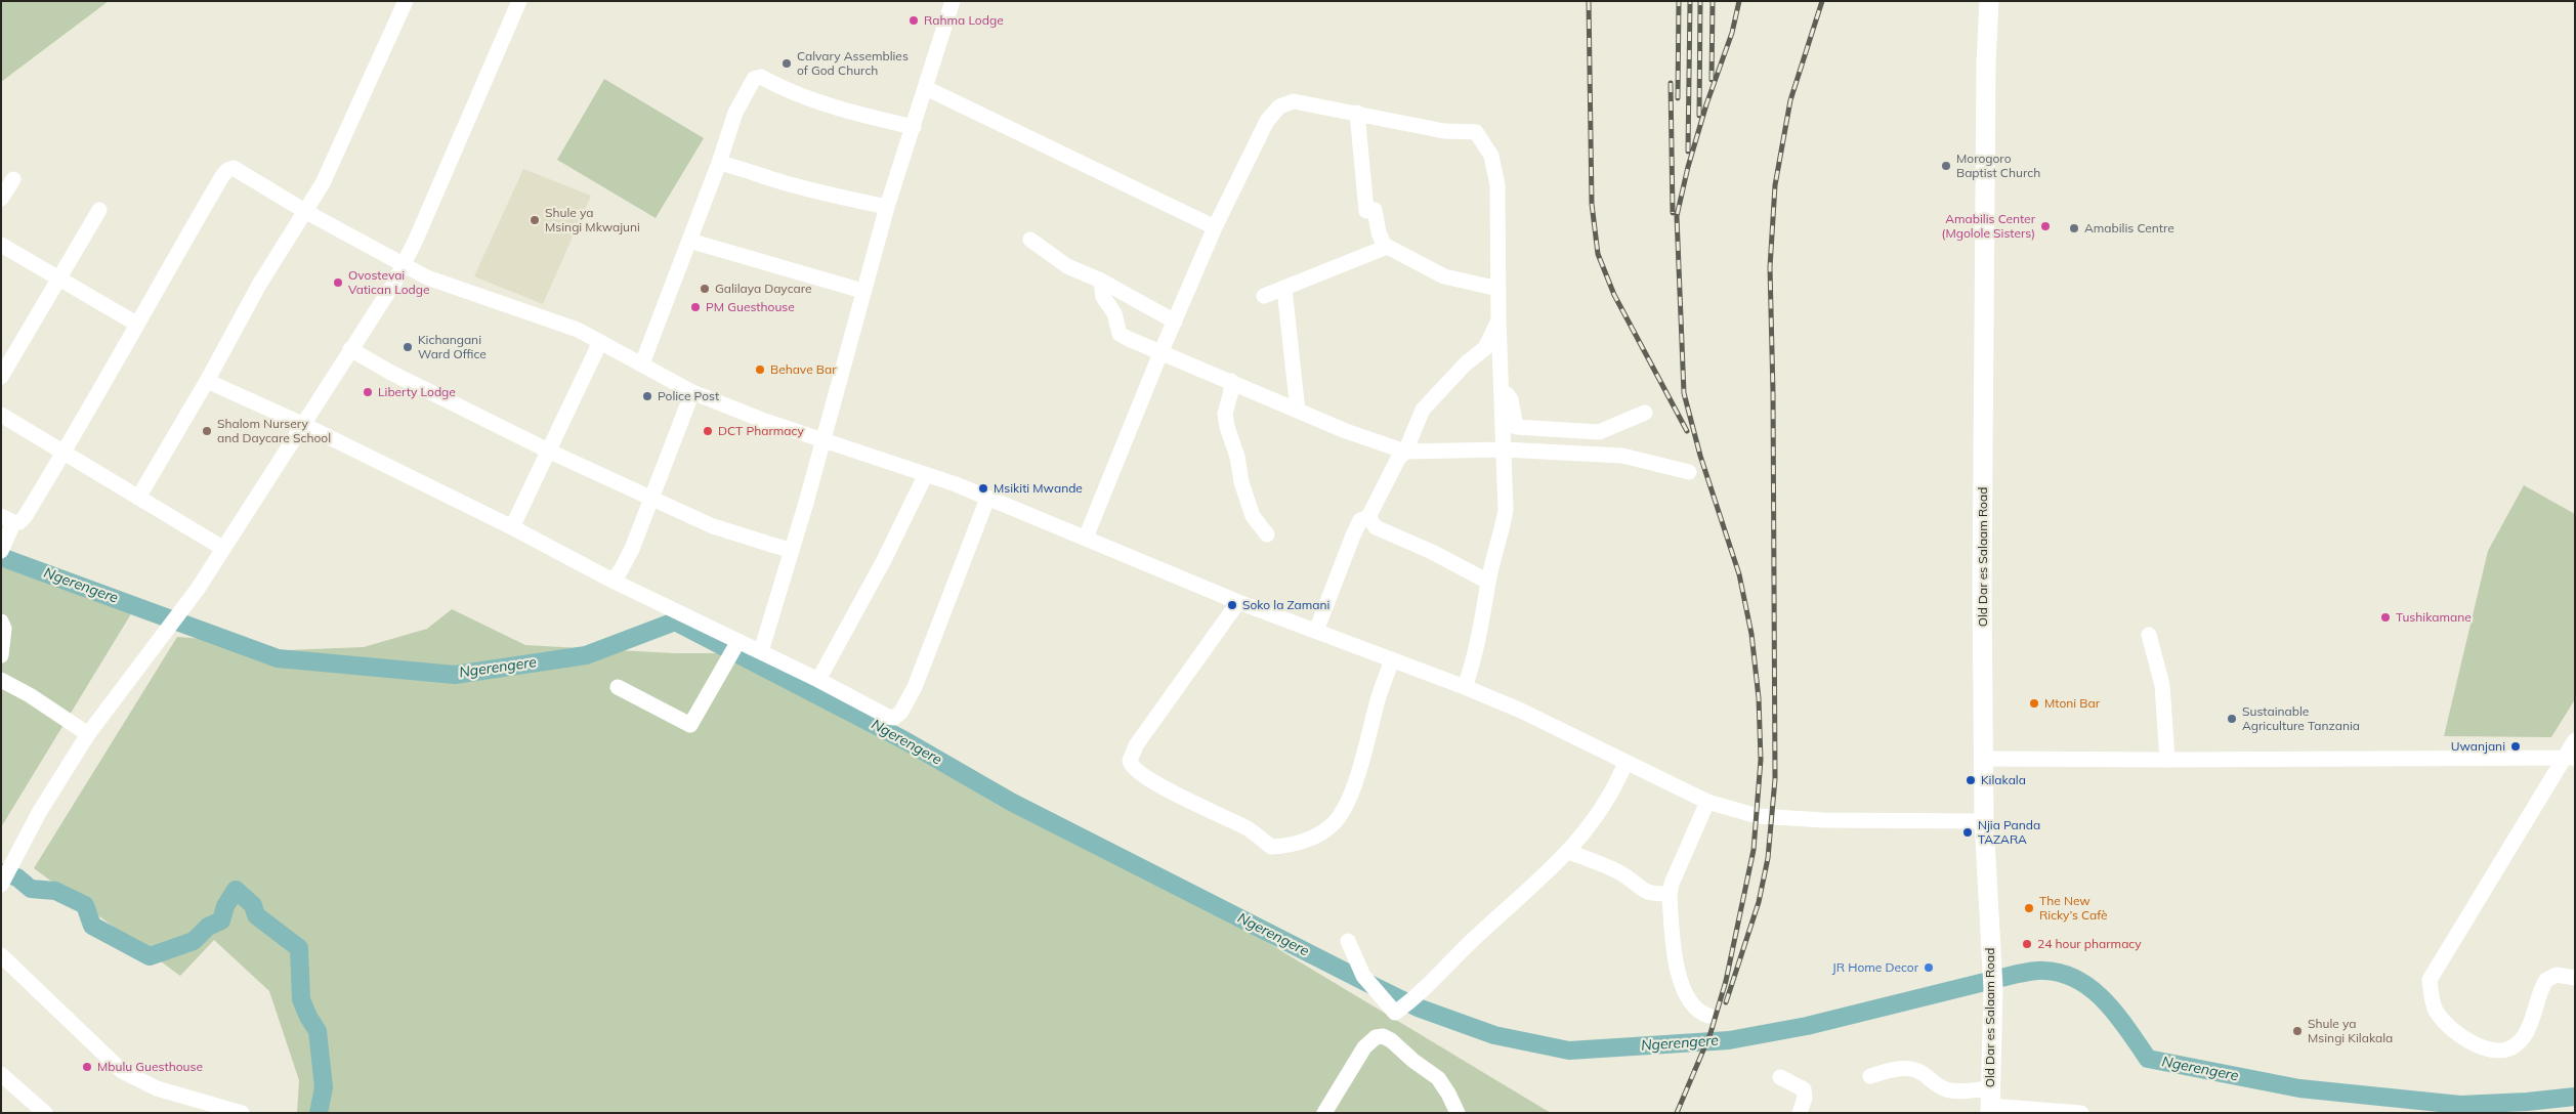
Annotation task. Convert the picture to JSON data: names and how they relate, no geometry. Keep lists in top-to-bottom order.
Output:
{
  "streets": {
    "main road": ["Old Dar es Salaam Road"]
  },
  "water": ["Ngerengere"],
  "places": [
    "Rahma Lodge",
    "Calvary Assemblies of God Church",
    "Morogoro Baptist Church",
    "Shule ya Msingi Mkwajuni",
    "Amabilis Center (Mgolole Sisters)",
    "Amabilis Centre",
    "Ovostevai Vatican Lodge",
    "Galilaya Daycare",
    "PM Guesthouse",
    "Kichangani Ward Office",
    "Behave Bar",
    "Liberty Lodge",
    "Police Post",
    "Shalom Nursery and Daycare School",
    "DCT Pharmacy",
    "Msikiti Mwande",
    "Soko la Zamani",
    "Tushikamane",
    "Mtoni Bar",
    "Sustainable Agriculture Tanzania",
    "Uwanjani",
    "Kilakala",
    "Njia Panda TAZARA",
    "The New Ricky’s Cafè",
    "24 hour pharmacy",
    "JR Home Decor",
    "Shule ya Msingi Kilakala",
    "Mbulu Guesthouse"
  ]
}
